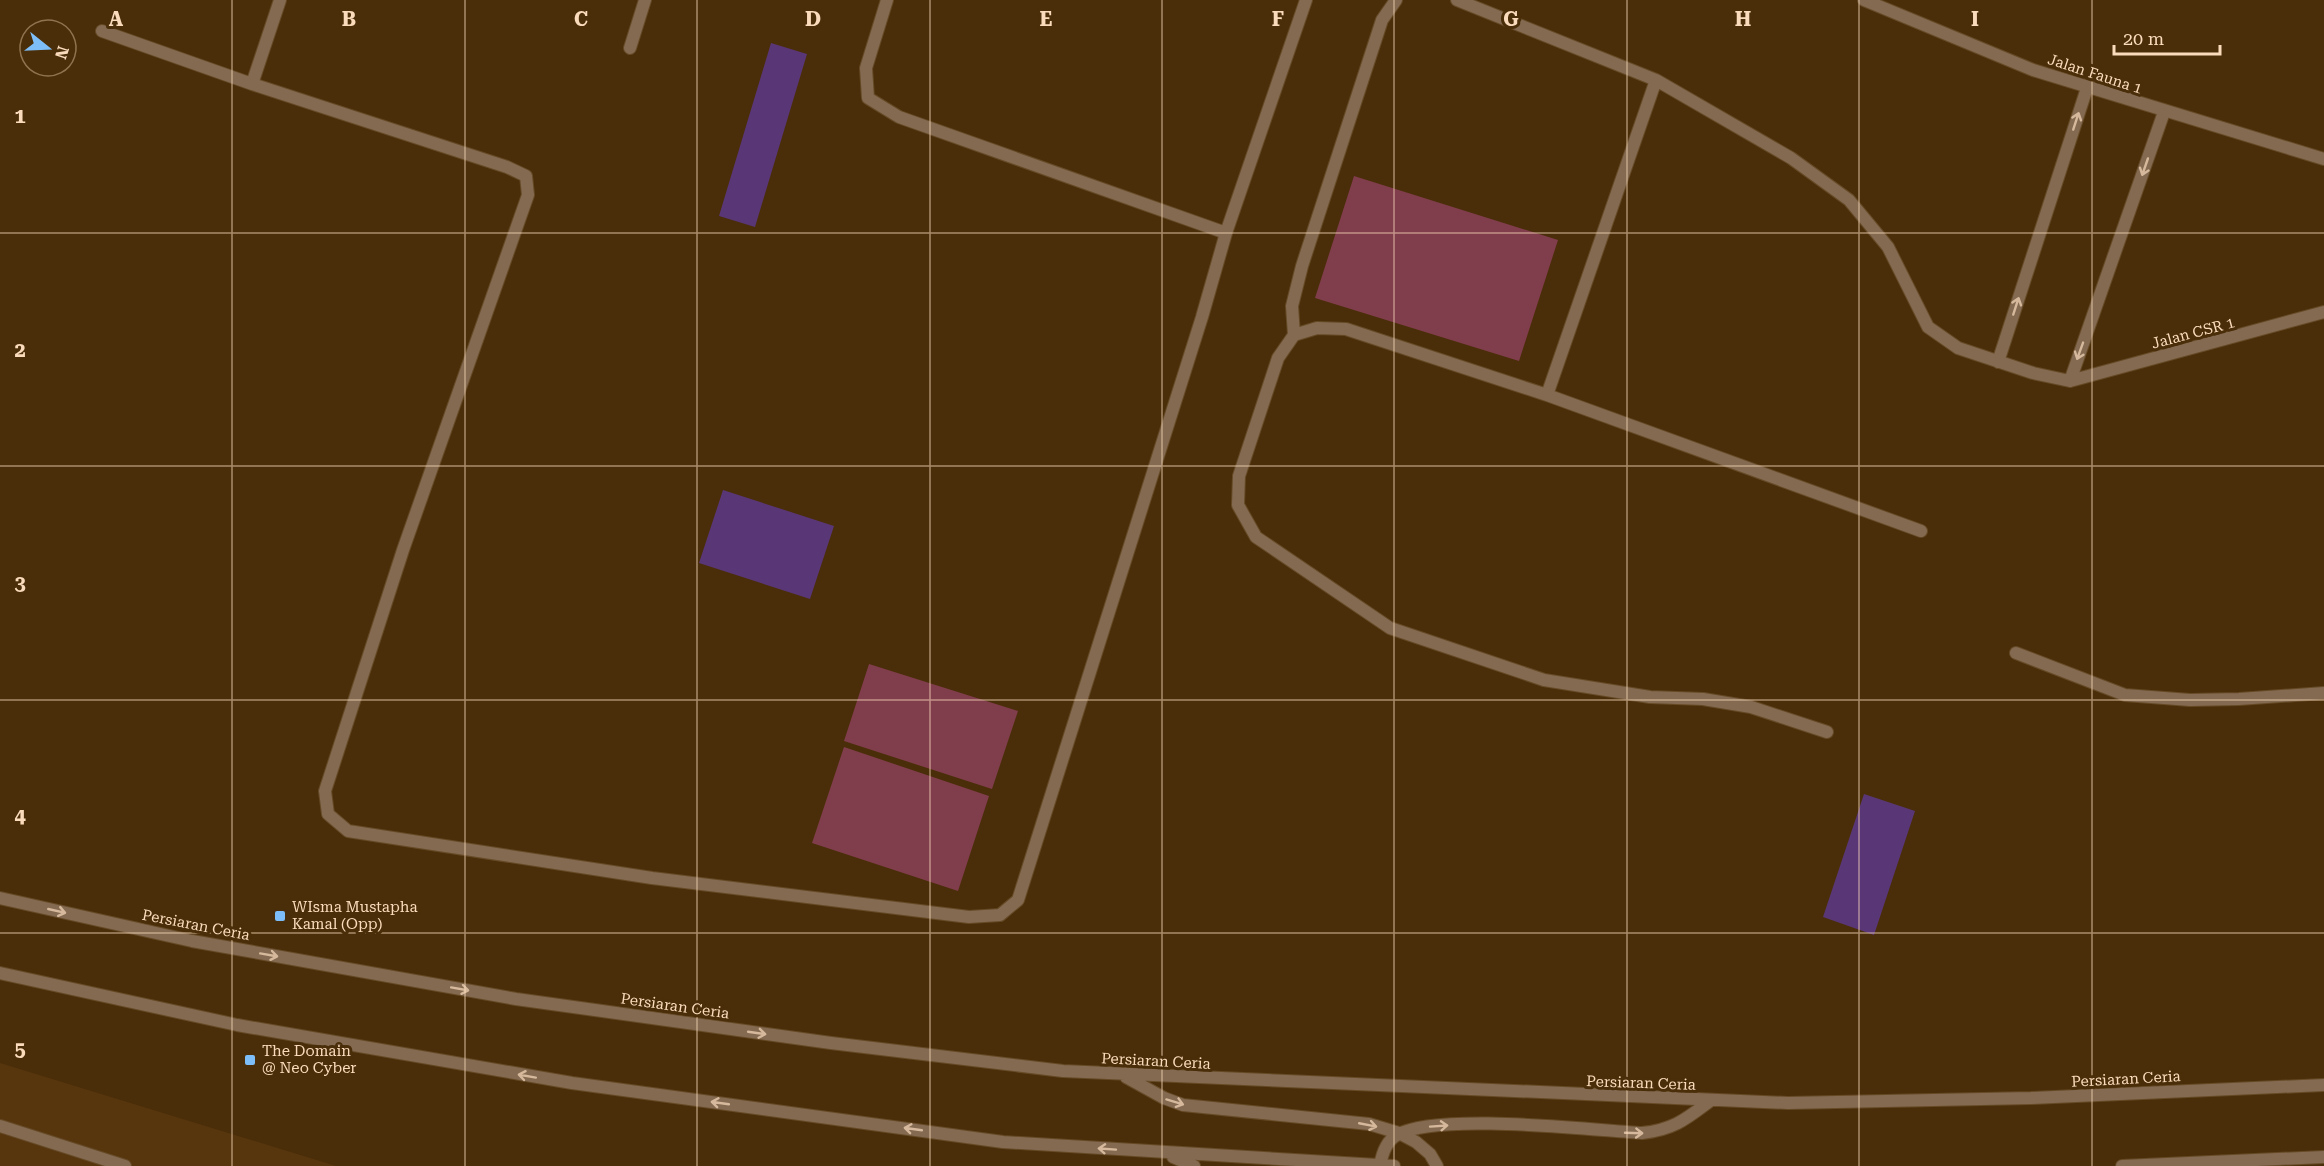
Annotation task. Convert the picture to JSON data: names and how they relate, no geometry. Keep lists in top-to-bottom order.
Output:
{
  "streets": {
    "street": ["Jalan Fauna 1", "Jalan CSR 1", "Persiaran Ceria"]
  },
  "places": {
    "transit": ["WIsma Mustapha Kamal (Opp)", "The Domain @ Neo Cyber"]
  },
  "scale_bar": "20 m",
  "north": "right",
  "grid": {
    "columns": [
      "A",
      "B",
      "C",
      "D",
      "E",
      "F",
      "G",
      "H",
      "I"
    ],
    "rows": [
      "1",
      "2",
      "3",
      "4",
      "5"
    ]
  }
}
